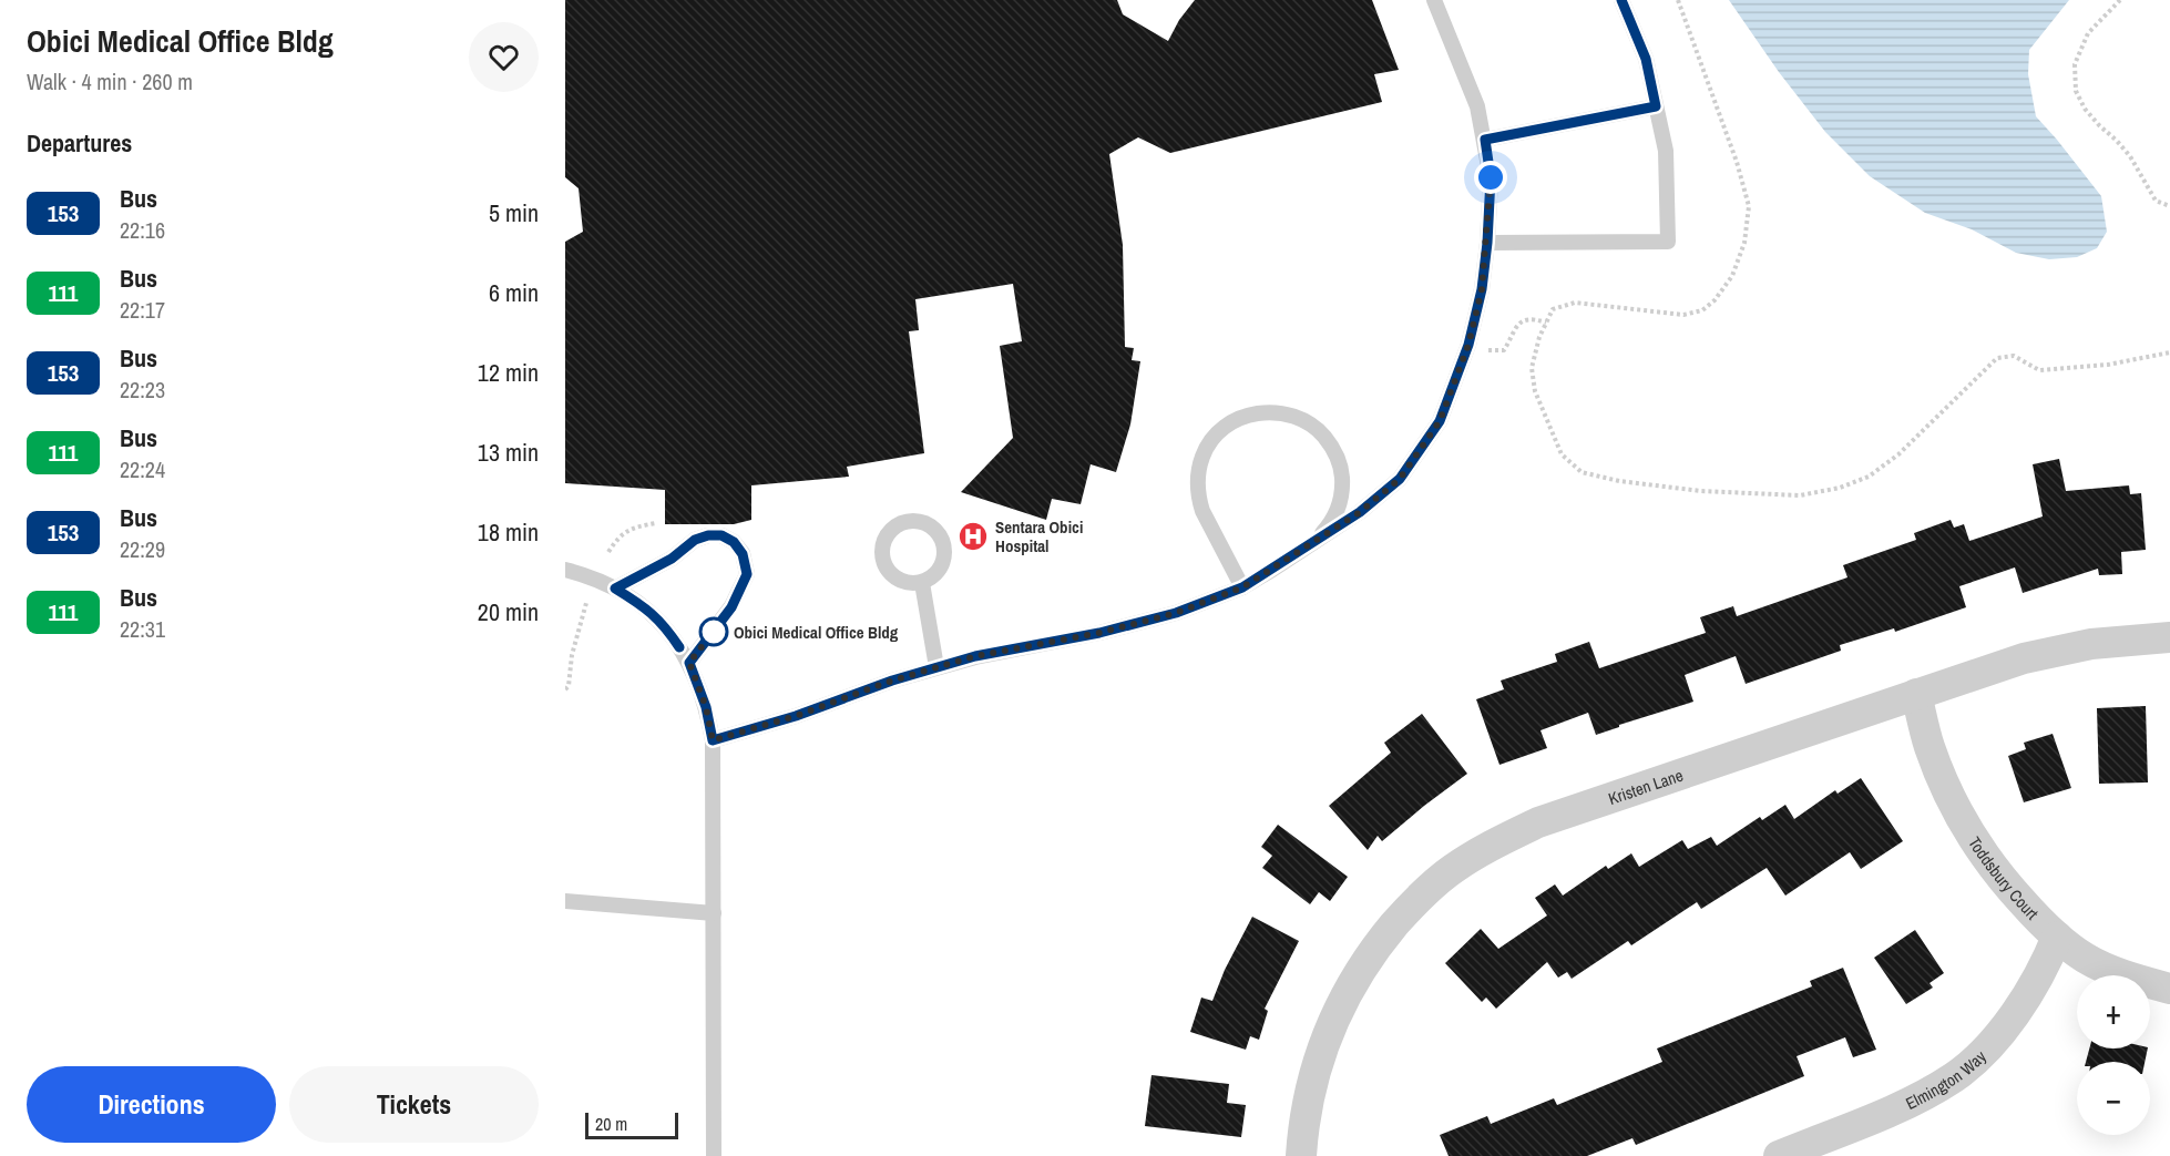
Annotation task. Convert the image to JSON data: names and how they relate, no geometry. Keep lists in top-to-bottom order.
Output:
{
  "streets": {
    "street": ["Kristen Lane", "Toddsbury Court", "Elmington Way"]
  },
  "crossings": [
    ["Kristen Lane", "Toddsbury Court"],
    ["Toddsbury Court", "Elmington Way"]
  ],
  "places": {
    "hospital": ["Sentara Obici Hospital"],
    "other": ["Obici Medical Office Bldg"]
  },
  "lines": ["bus line 153"],
  "scale_bar": "20 m",
  "page": {
    "heading": [
      ["Obici Medical Office Bldg", "Walk · 4 min · 260 m"],
      "Departures"
    ],
    "list": [
      {
        "mark": "153",
        "name": "Bus",
        "note": "22:16",
        "value": "5 min"
      },
      {
        "mark": "111",
        "name": "Bus",
        "note": "22:17",
        "value": "6 min"
      },
      {
        "mark": "153",
        "name": "Bus",
        "note": "22:23",
        "value": "12 min"
      },
      {
        "mark": "111",
        "name": "Bus",
        "note": "22:24",
        "value": "13 min"
      },
      {
        "mark": "153",
        "name": "Bus",
        "note": "22:29",
        "value": "18 min"
      },
      {
        "mark": "111",
        "name": "Bus",
        "note": "22:31",
        "value": "20 min"
      }
    ],
    "map_buttons": ["+", "−"],
    "buttons": ["Directions", "Tickets"],
    "scale": "20 m"
  }
}
